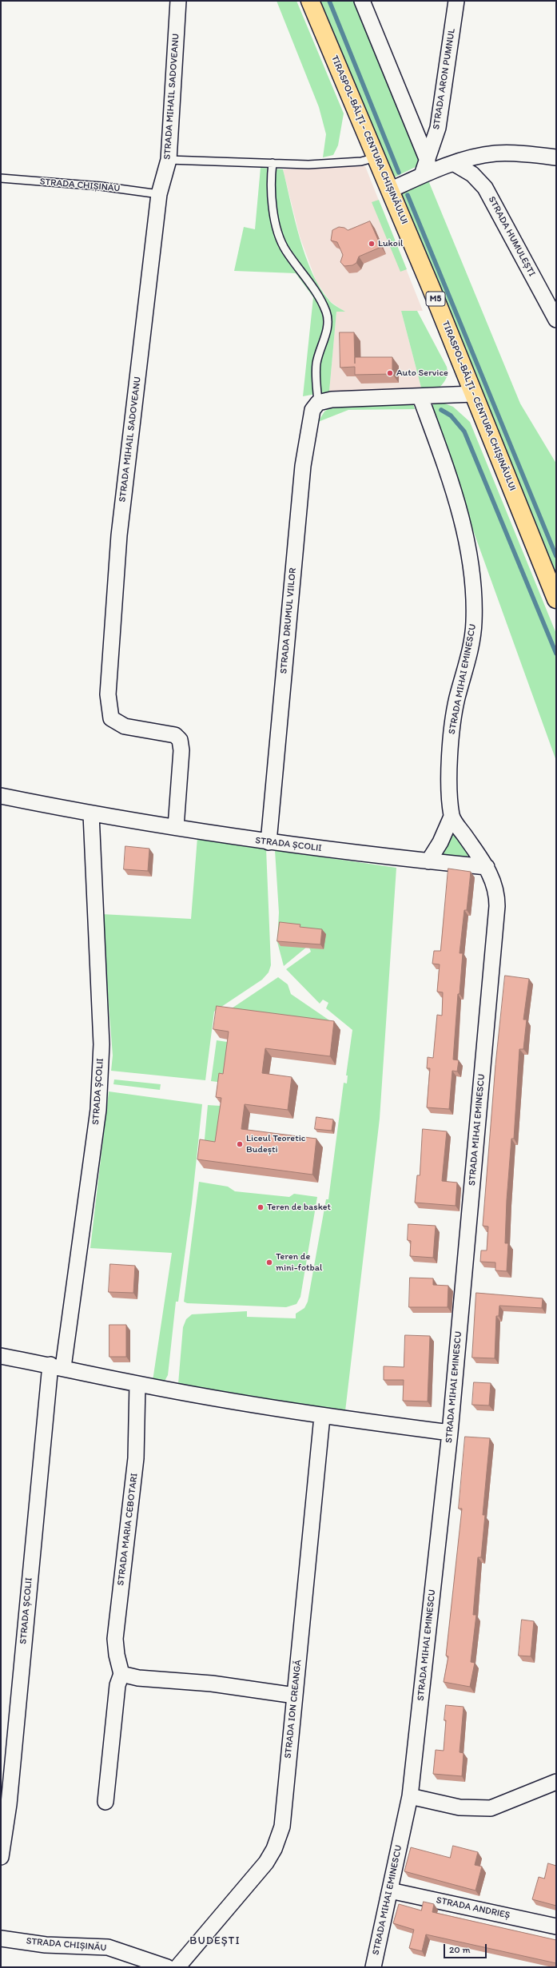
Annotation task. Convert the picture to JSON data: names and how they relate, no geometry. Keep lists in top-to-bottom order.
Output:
{
  "streets": {
    "highway": ["TIRASPOL-BĂLŢI - CENTURA CHIȘINĂULUI", "M5"],
    "street": [
      "STRADA ARON PUMNUL",
      "STRADA MIHAIL SADOVEANU",
      "STRADA CHIȘINĂU",
      "STRADA HUMULEȘTI",
      "STRADA DRUMUL VIILOR",
      "STRADA MIHAI EMINESCU",
      "STRADA ȘCOLII",
      "STRADA MARIA CEBOTARI",
      "STRADA ION CREANGĂ",
      "STRADA ANDRIEȘ"
    ]
  },
  "crossings": [
    ["STRADA MIHAIL SADOVEANU", "STRADA CHIȘINĂU"],
    ["STRADA MIHAIL SADOVEANU", "STRADA ȘCOLII"],
    ["STRADA DRUMUL VIILOR", "STRADA ȘCOLII"],
    ["STRADA MIHAI EMINESCU", "STRADA ȘCOLII"],
    ["STRADA MIHAI EMINESCU", "STRADA ANDRIEȘ"]
  ],
  "districts": ["BUDEȘTI"],
  "places": [
    "Lukoil",
    "Auto Service",
    "Liceul Teoretic Budești",
    "Teren de basket",
    "Teren de mini-fotbal"
  ],
  "scale_bar": "20 m"
}
